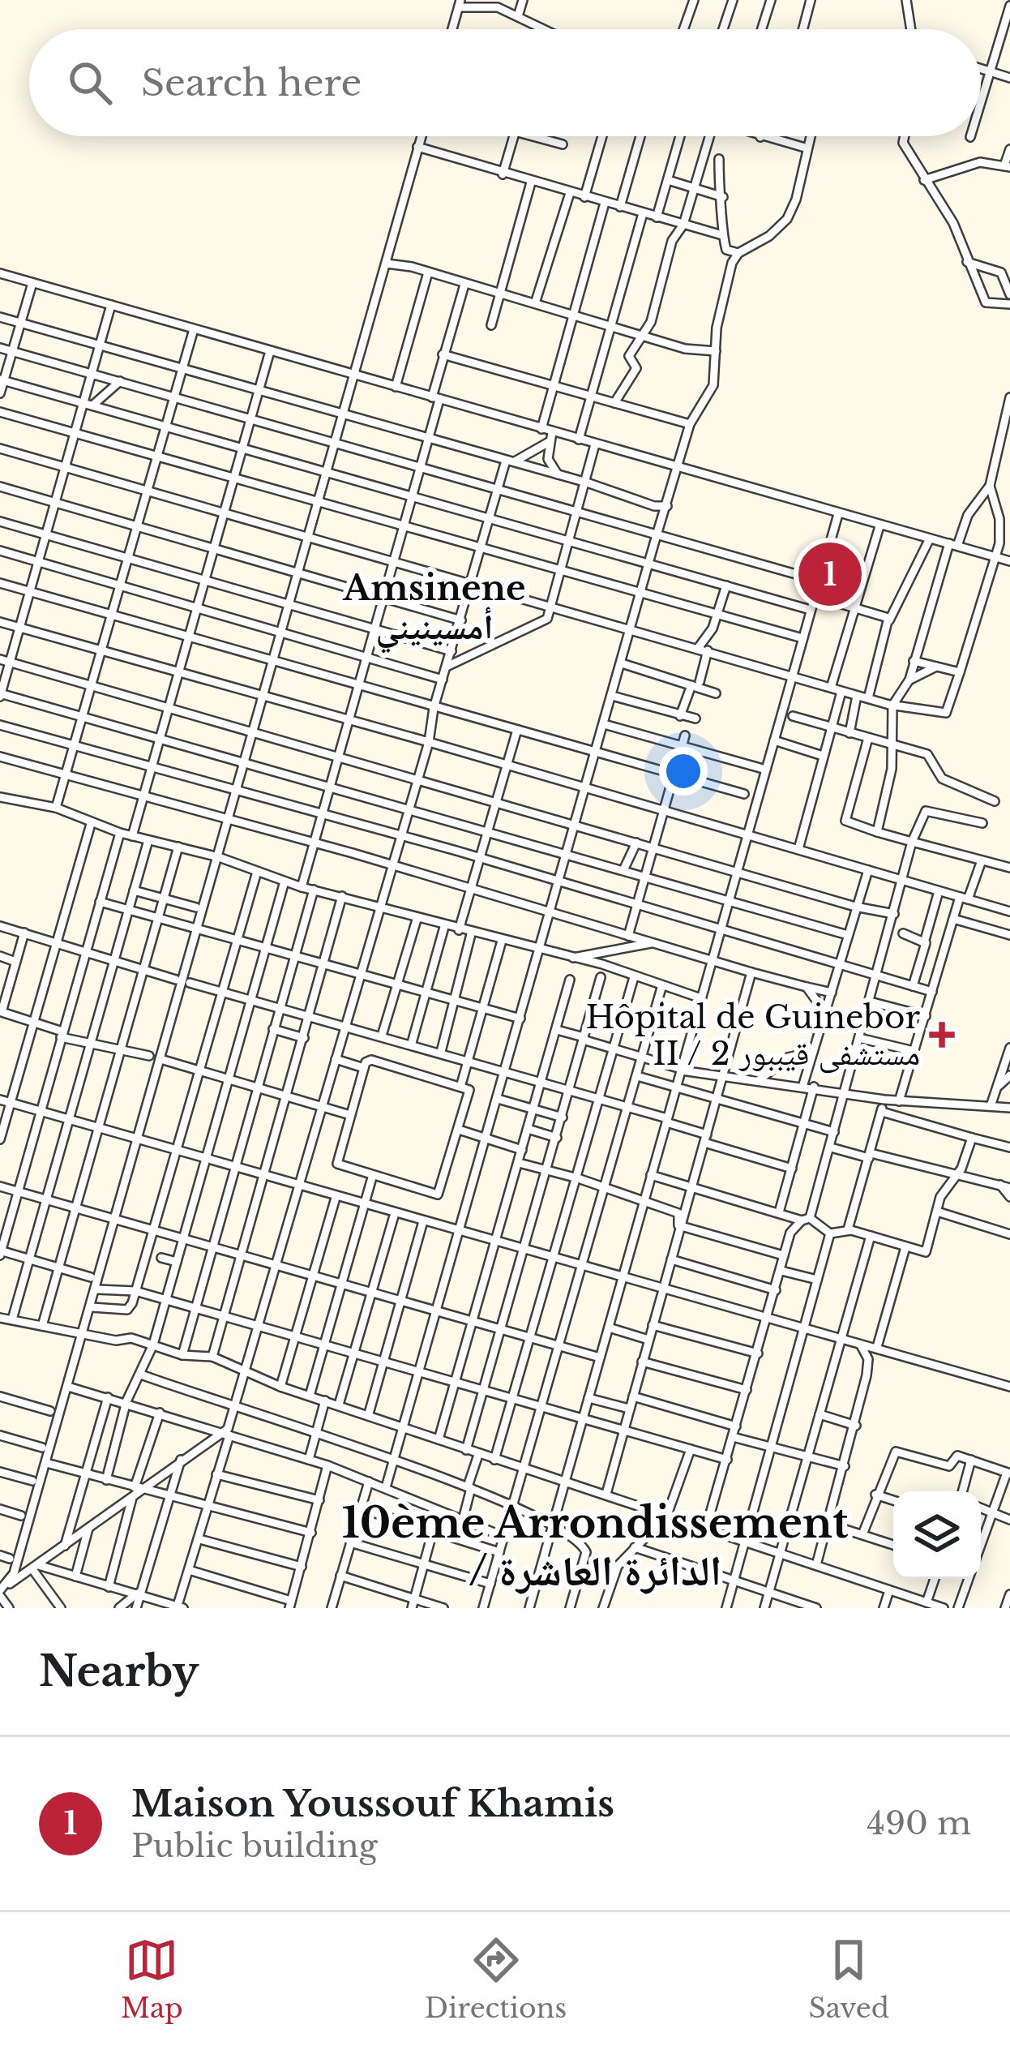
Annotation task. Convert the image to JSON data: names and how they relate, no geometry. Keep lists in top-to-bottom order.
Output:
{
  "districts": ["Amsinene أمسينيني", "10ème Arrondissement / الدائرة العاشرة"],
  "places": {
    "health": ["Hôpital de Guinebor II / مستشفى قيببور 2"]
  },
  "page": {
    "search": "Search here",
    "pins": "1",
    "heading": "Nearby",
    "list": [
      {
        "mark": "1",
        "name": "Maison Youssouf Khamis",
        "note": "Public building",
        "value": "490 m"
      }
    ],
    "nav": ["Map", "Directions", "Saved"]
  }
}
